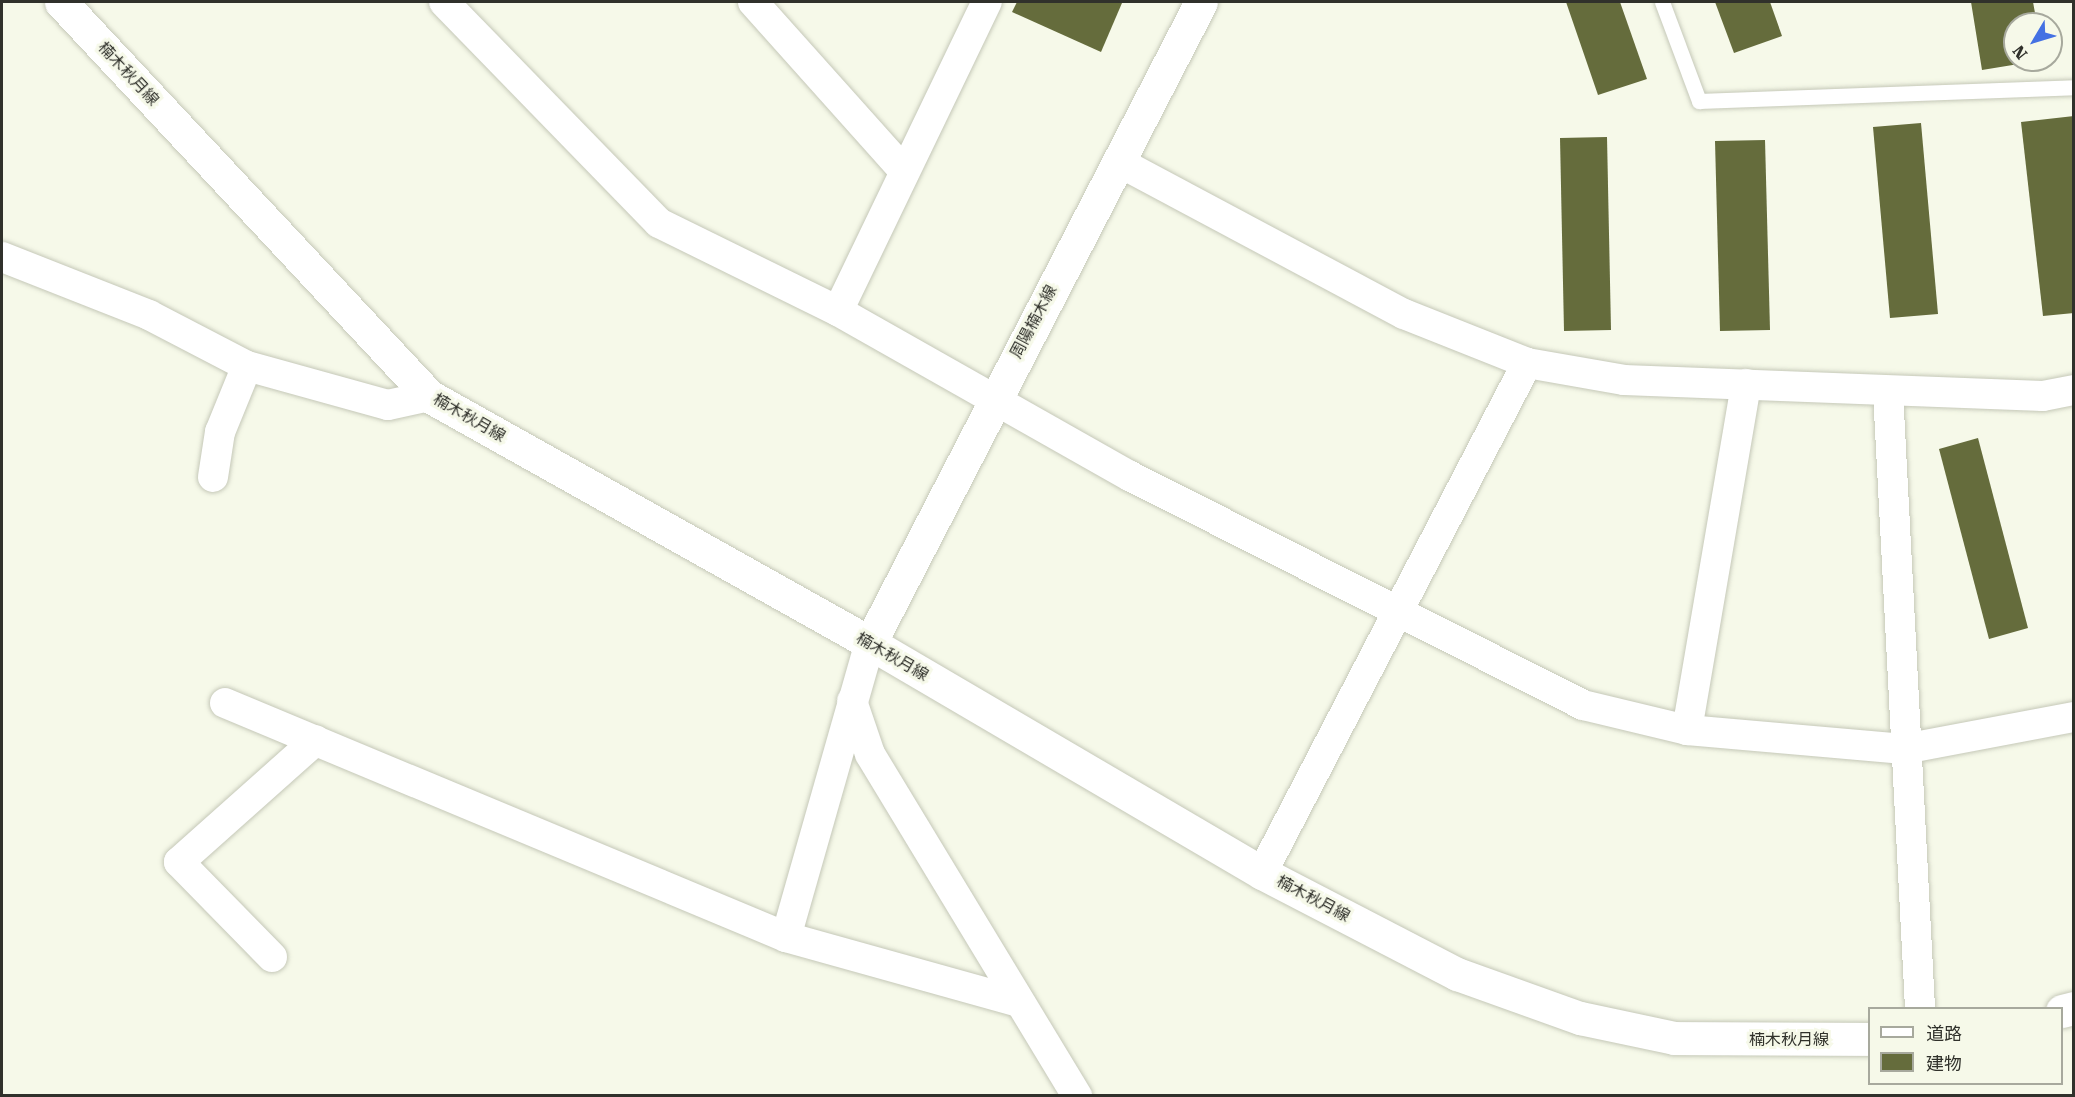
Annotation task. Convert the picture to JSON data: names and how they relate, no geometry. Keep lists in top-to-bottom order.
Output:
{
  "streets": {
    "street": ["楠木秋月線", "周陽楠木線"]
  },
  "crossings": [
    ["楠木秋月線", "周陽楠木線"]
  ],
  "legend": ["道路", "建物"],
  "north": "bottom left"
}
